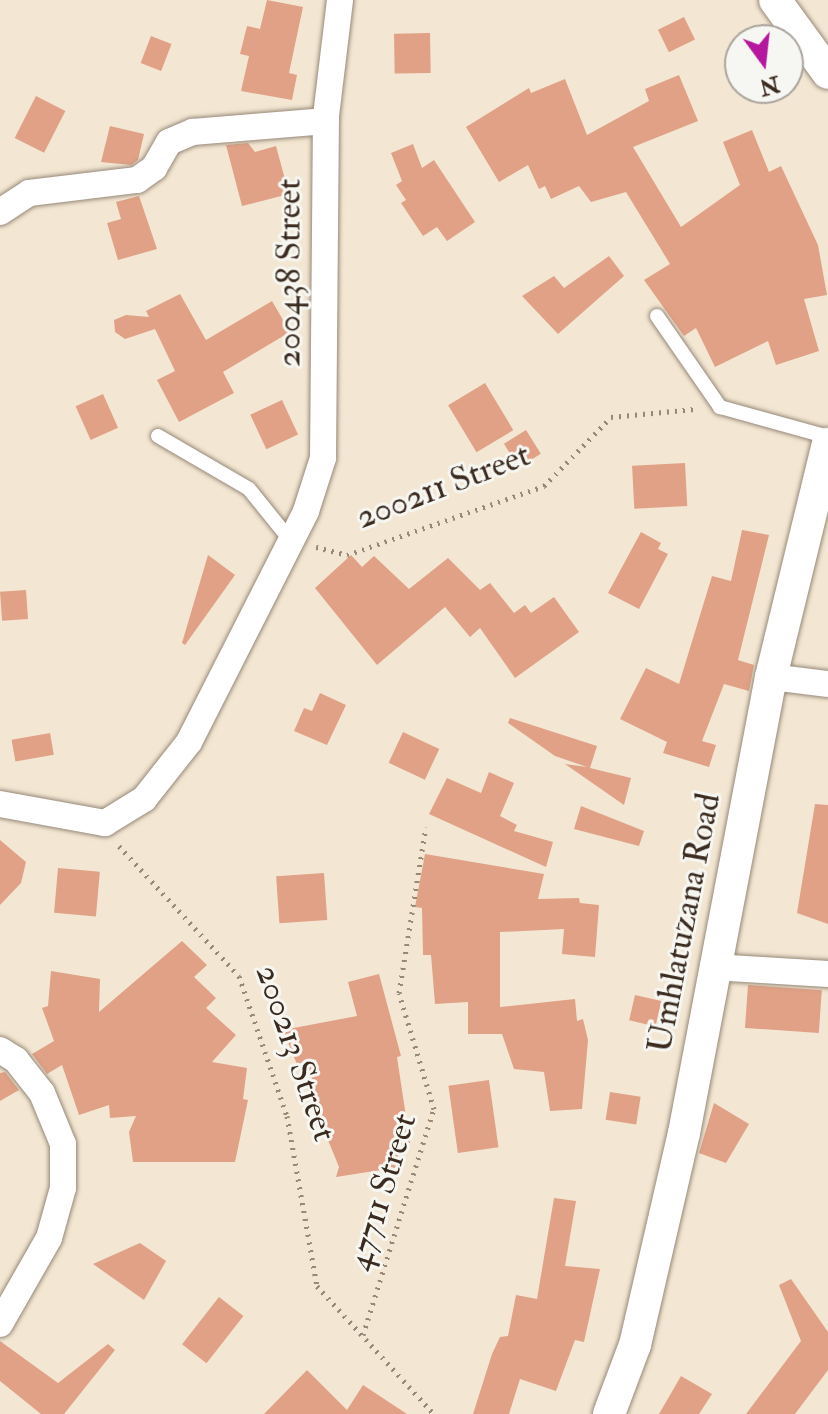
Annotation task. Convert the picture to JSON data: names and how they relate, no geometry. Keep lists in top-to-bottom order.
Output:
{
  "streets": {
    "street": ["200438 Street", "Umhlatuzana Road"],
    "path": ["200211 Street", "200213 Street", "47711 Street"]
  },
  "crossings": [
    ["200438 Street", "200211 Street"],
    ["200438 Street", "200213 Street"],
    ["200213 Street", "47711 Street"]
  ],
  "north": "bottom"
}
